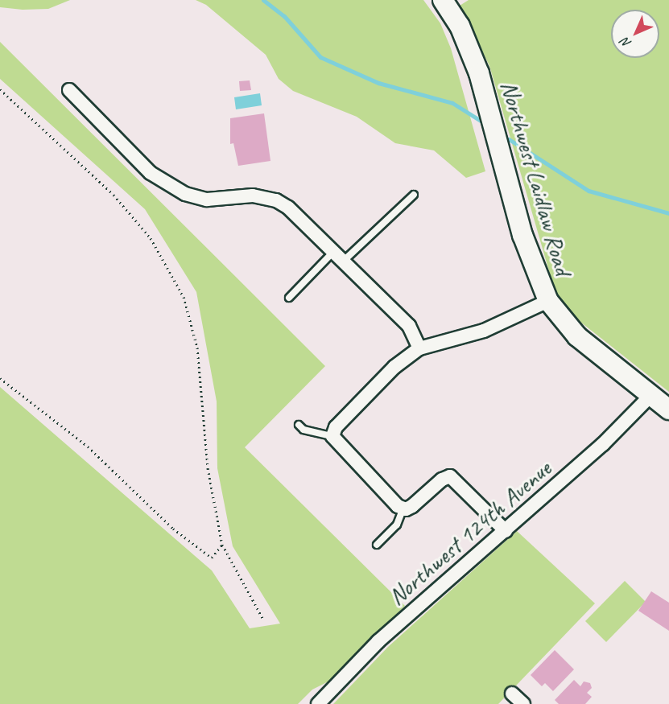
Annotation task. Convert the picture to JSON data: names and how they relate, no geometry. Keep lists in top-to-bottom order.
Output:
{
  "streets": {
    "street": ["Northwest Laidlaw Road", "Northwest 124th Avenue"]
  },
  "crossings": [
    ["Northwest Laidlaw Road", "Northwest 124th Avenue"]
  ],
  "north": "bottom left"
}
